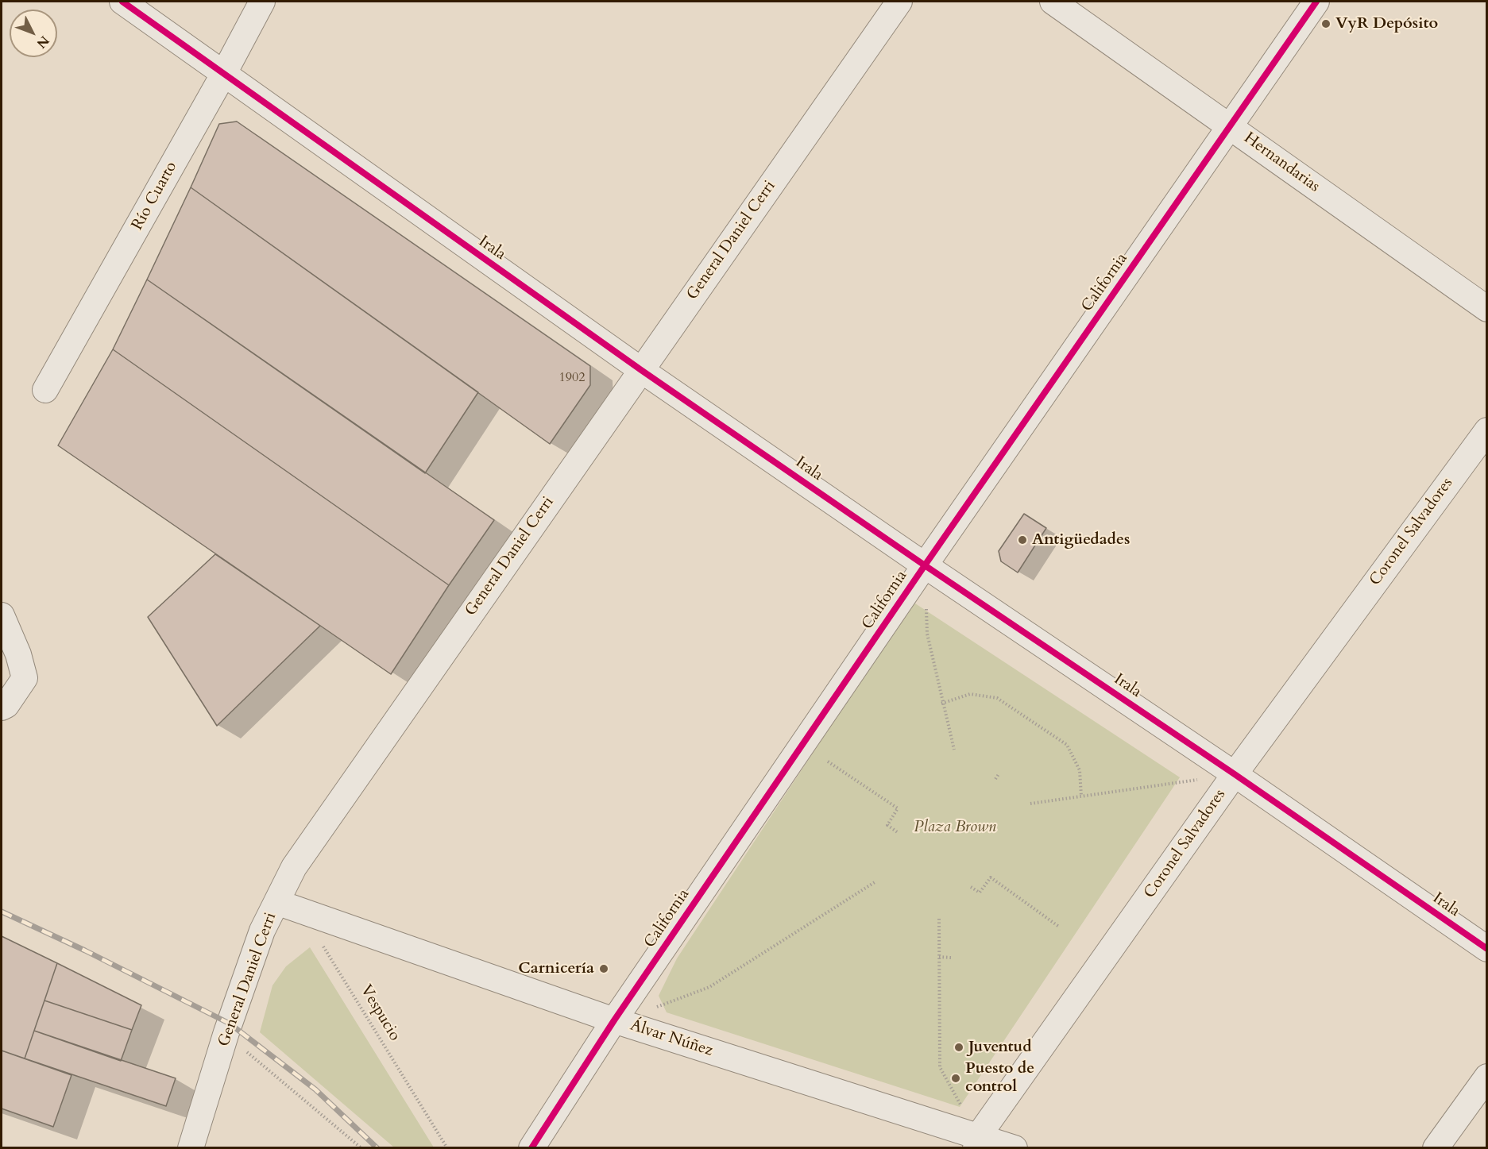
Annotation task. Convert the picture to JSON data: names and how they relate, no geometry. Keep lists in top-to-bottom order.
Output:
{
  "streets": {
    "street": [
      "Hernandarias",
      "Río Cuarto",
      "General Daniel Cerri",
      "Irala",
      "California",
      "Coronel Salvadores",
      "Álvar Núñez"
    ],
    "path": ["Vespucio"]
  },
  "crossings": [
    ["Hernandarias", "California"],
    ["Río Cuarto", "Irala"],
    ["General Daniel Cerri", "Irala"],
    ["General Daniel Cerri", "Álvar Núñez"],
    ["Irala", "California"],
    ["Irala", "Coronel Salvadores"],
    ["California", "Álvar Núñez"],
    ["Coronel Salvadores", "Álvar Núñez"]
  ],
  "parks": ["Plaza Brown"],
  "places": [
    "VyR Depósito",
    "Antigüedades",
    "Carnicería",
    "Juventud",
    "Puesto de control"
  ],
  "house_numbers": ["1902"],
  "north": "bottom right"
}
